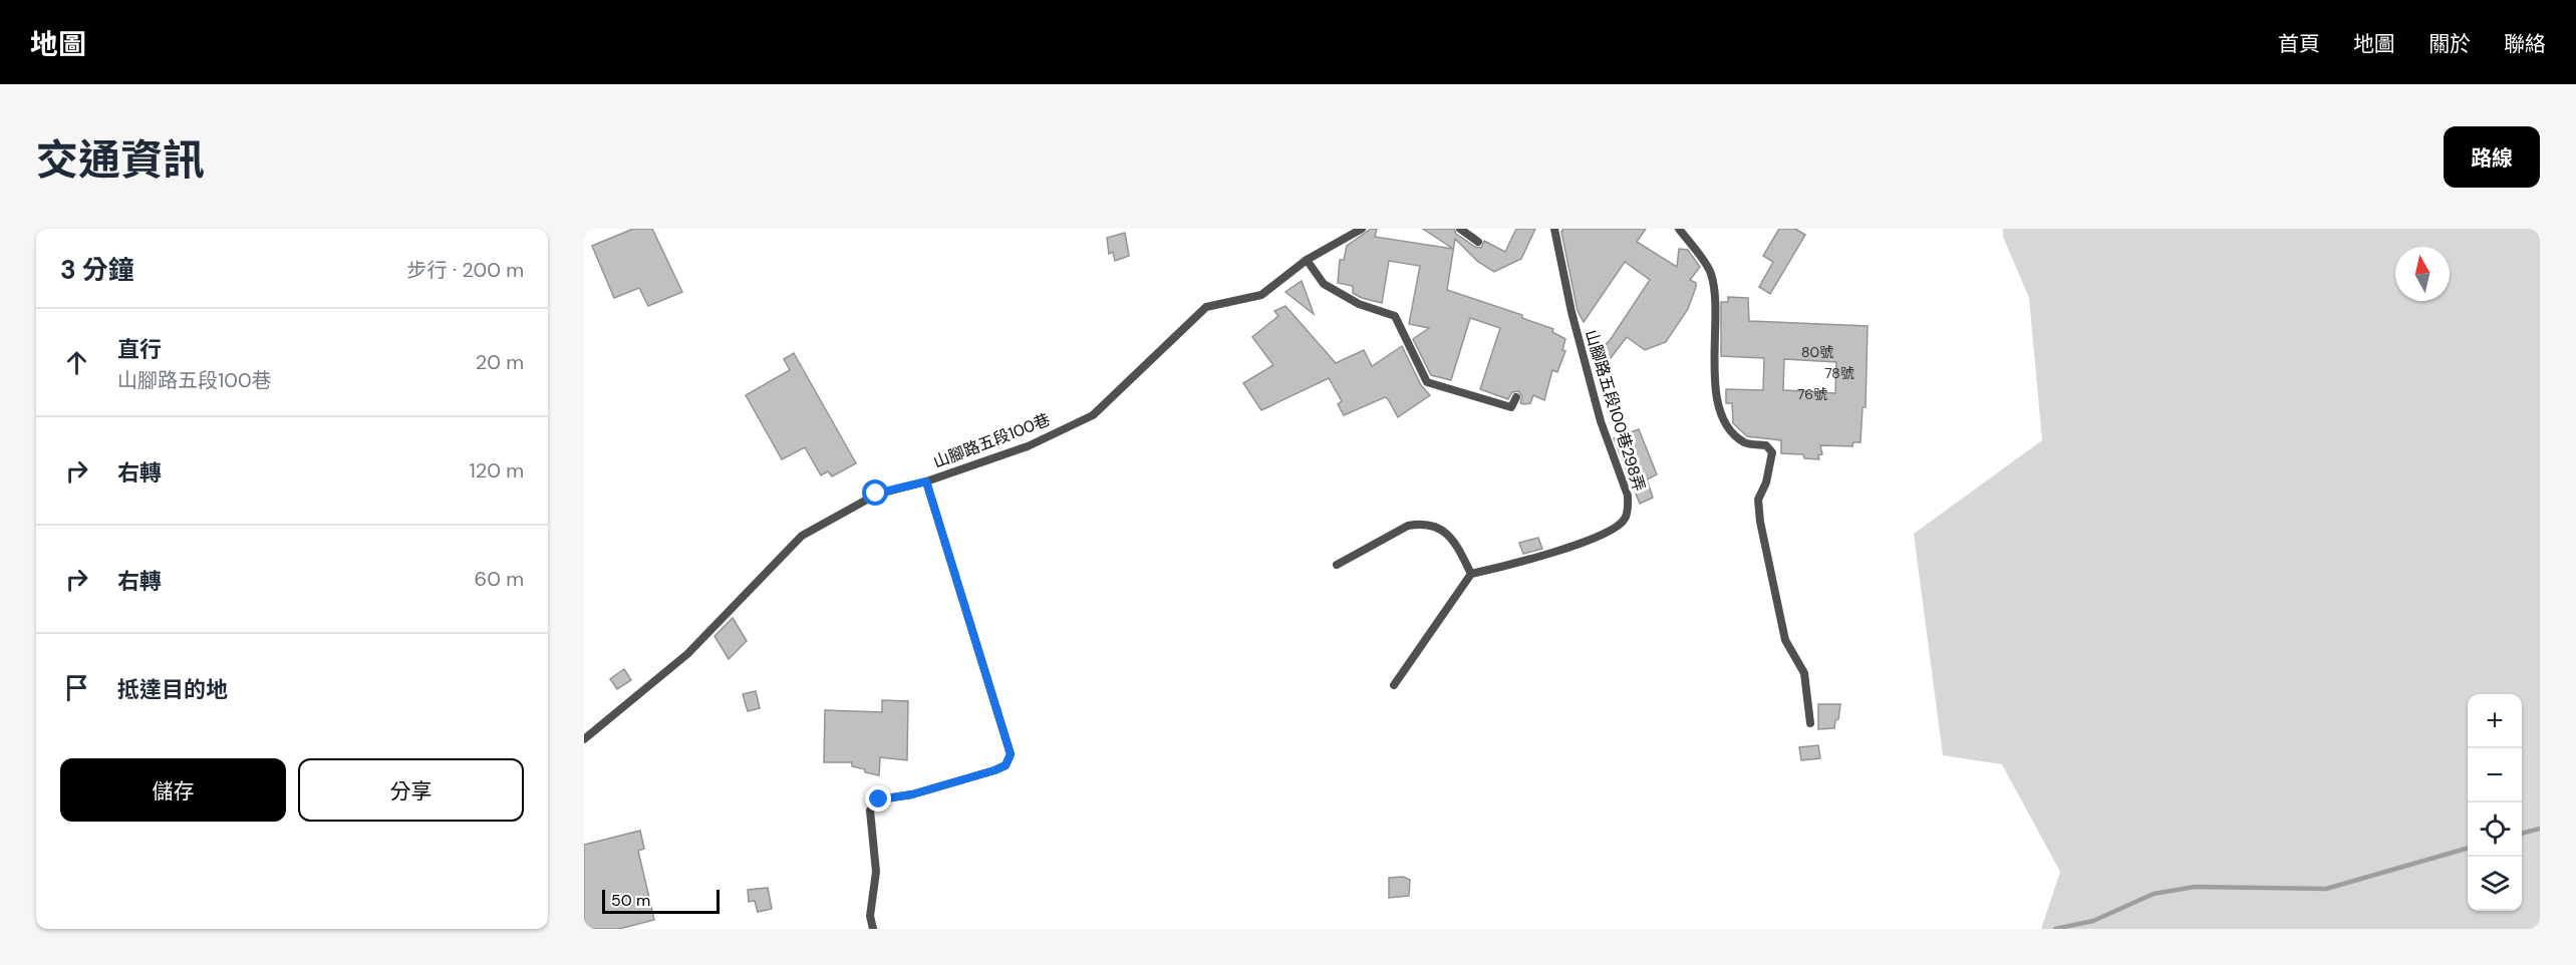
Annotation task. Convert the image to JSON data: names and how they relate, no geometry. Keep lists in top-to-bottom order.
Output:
{
  "streets": {
    "lane": ["山腳路五段100巷298弄", "山腳路五段100巷"]
  },
  "house_numbers": ["80號", "78號", "76號"],
  "scale_bar": "50 m",
  "north": "top",
  "page": {
    "header": "地圖",
    "nav": [
      "首頁",
      "地圖",
      "關於",
      "聯絡"
    ],
    "title": "交通資訊",
    "buttons": [
      "路線",
      ["儲存", "分享"]
    ],
    "heading": ["3 分鐘", "步行 · 200 m"],
    "list": [
      ["直行", "山腳路五段100巷", "20 m"],
      ["右轉", "120 m"],
      ["右轉", "60 m"],
      "抵達目的地"
    ],
    "map_buttons": ["+", "−"],
    "scale": "50 m"
  }
}
